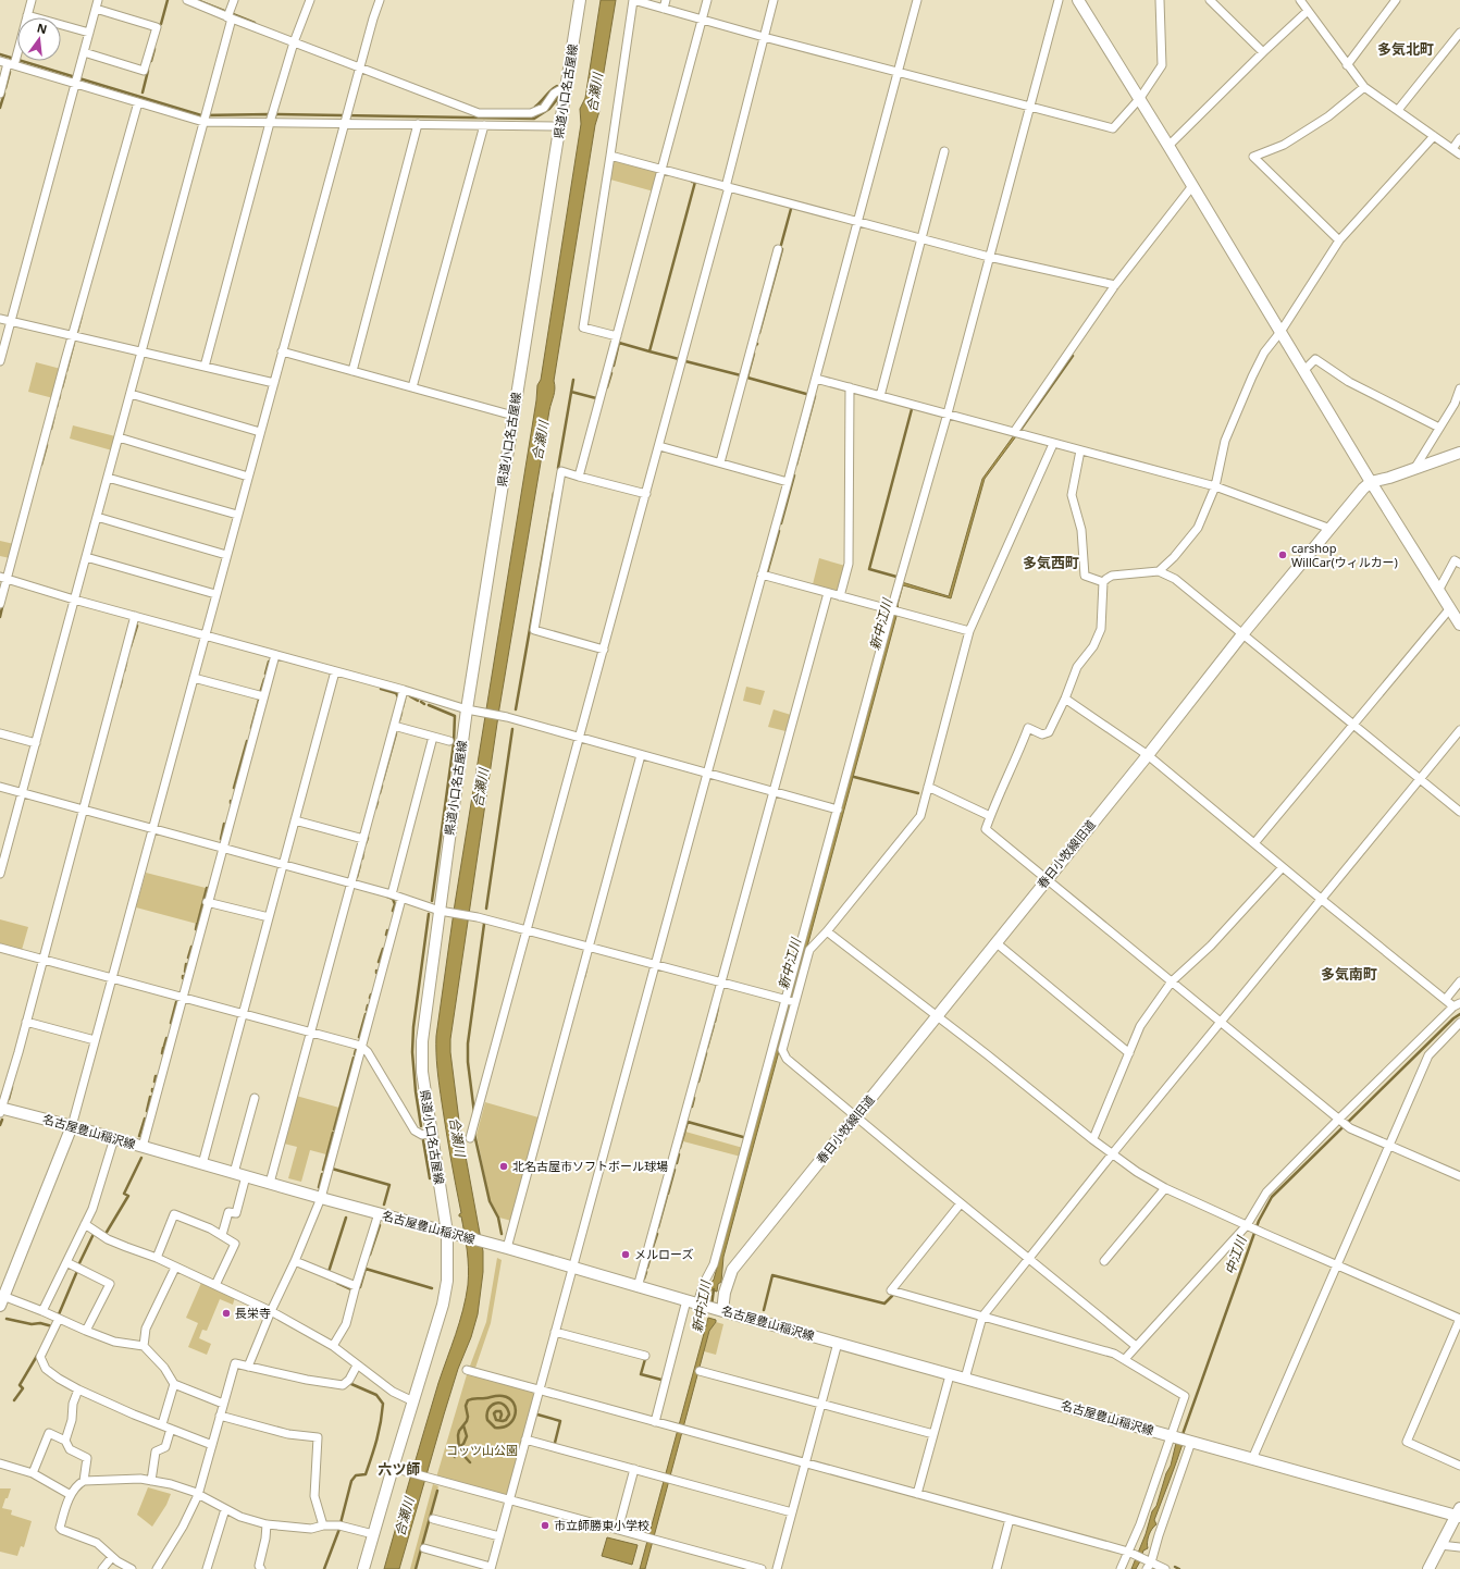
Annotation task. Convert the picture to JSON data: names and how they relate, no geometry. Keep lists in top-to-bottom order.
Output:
{
  "streets": {
    "main road": ["県道小口名古屋線", "春日小牧線旧道", "名古屋豊山稲沢線"]
  },
  "crossings": [
    ["県道小口名古屋線", "名古屋豊山稲沢線"],
    ["春日小牧線旧道", "名古屋豊山稲沢線"]
  ],
  "districts": [
    "多気北町",
    "多気西町",
    "多気南町",
    "六ツ師"
  ],
  "water": ["合瀬川", "新中江川", "中江川"],
  "parks": ["コッツ山公園"],
  "places": [
    "carshop WillCar(ウィルカー)",
    "北名古屋市ソフトボール球場",
    "メルローズ",
    "長栄寺",
    "市立師勝東小学校"
  ],
  "north": "top"
}
